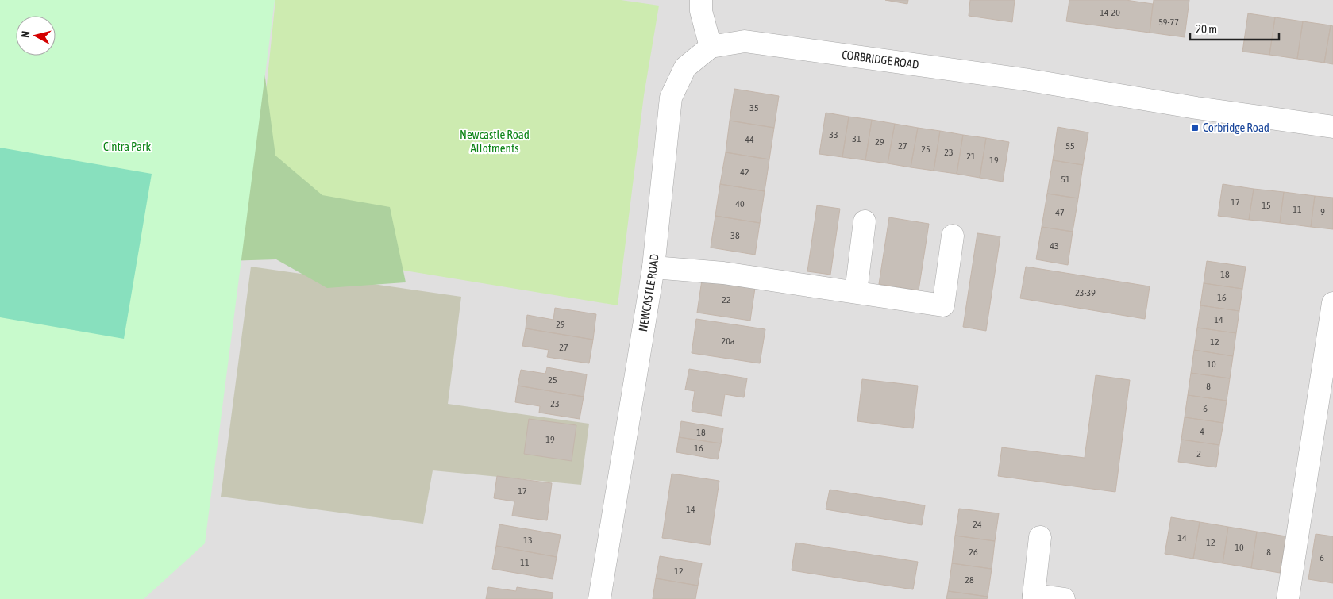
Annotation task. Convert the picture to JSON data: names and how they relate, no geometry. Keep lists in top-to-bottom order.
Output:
{
  "streets": {
    "street": ["CORBRIDGE ROAD", "NEWCASTLE ROAD"]
  },
  "crossings": [
    ["CORBRIDGE ROAD", "NEWCASTLE ROAD"]
  ],
  "parks": ["Newcastle Road Allotments", "Cintra Park"],
  "places": {
    "transit": ["Corbridge Road"]
  },
  "house_numbers": [
    "14-20",
    "59-77",
    "35",
    "33",
    "31",
    "44",
    "29",
    "27",
    "55",
    "25",
    "23",
    "21",
    "19",
    "42",
    "51",
    "17",
    "40",
    "15",
    "11",
    "9",
    "47",
    "38",
    "43",
    "18",
    "23-39",
    "16",
    "22",
    "14",
    "29",
    "20a",
    "12",
    "27",
    "10",
    "25",
    "8",
    "23",
    "6",
    "4",
    "18",
    "19",
    "16",
    "2",
    "17",
    "14",
    "24",
    "14",
    "13",
    "12",
    "10",
    "26",
    "8",
    "6",
    "11",
    "12",
    "28"
  ],
  "scale_bar": "20 m",
  "north": "left"
}
